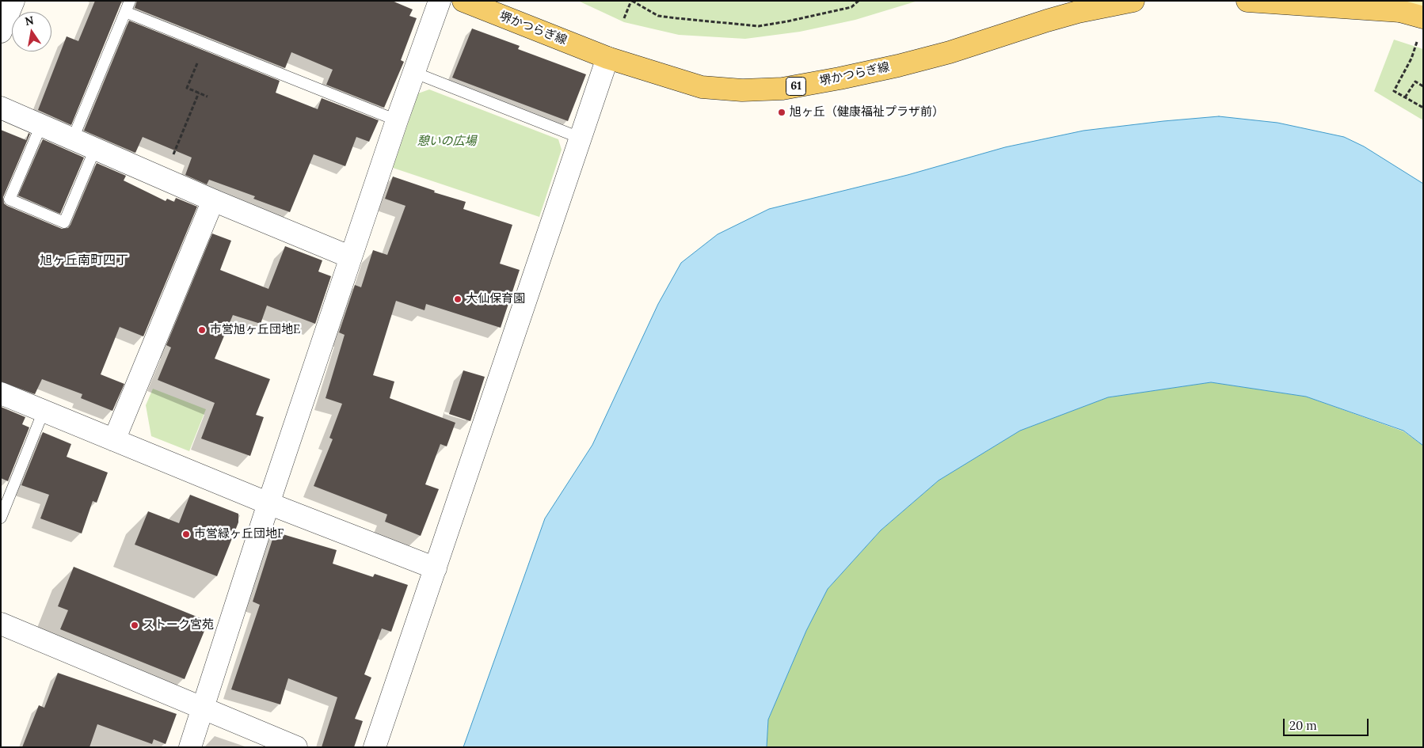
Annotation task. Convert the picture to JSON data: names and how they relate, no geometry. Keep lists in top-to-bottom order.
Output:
{
  "streets": {
    "main road": ["堺かつらぎ線", "61"]
  },
  "districts": ["旭ヶ丘南町四丁"],
  "parks": ["憩いの広場"],
  "places": [
    "旭ヶ丘（健康福祉プラザ前）",
    "大仙保育園",
    "市営旭ヶ丘団地E",
    "市営緑ヶ丘団地F",
    "ストーク宮苑"
  ],
  "scale_bar": "20 m",
  "north": "top"
}
